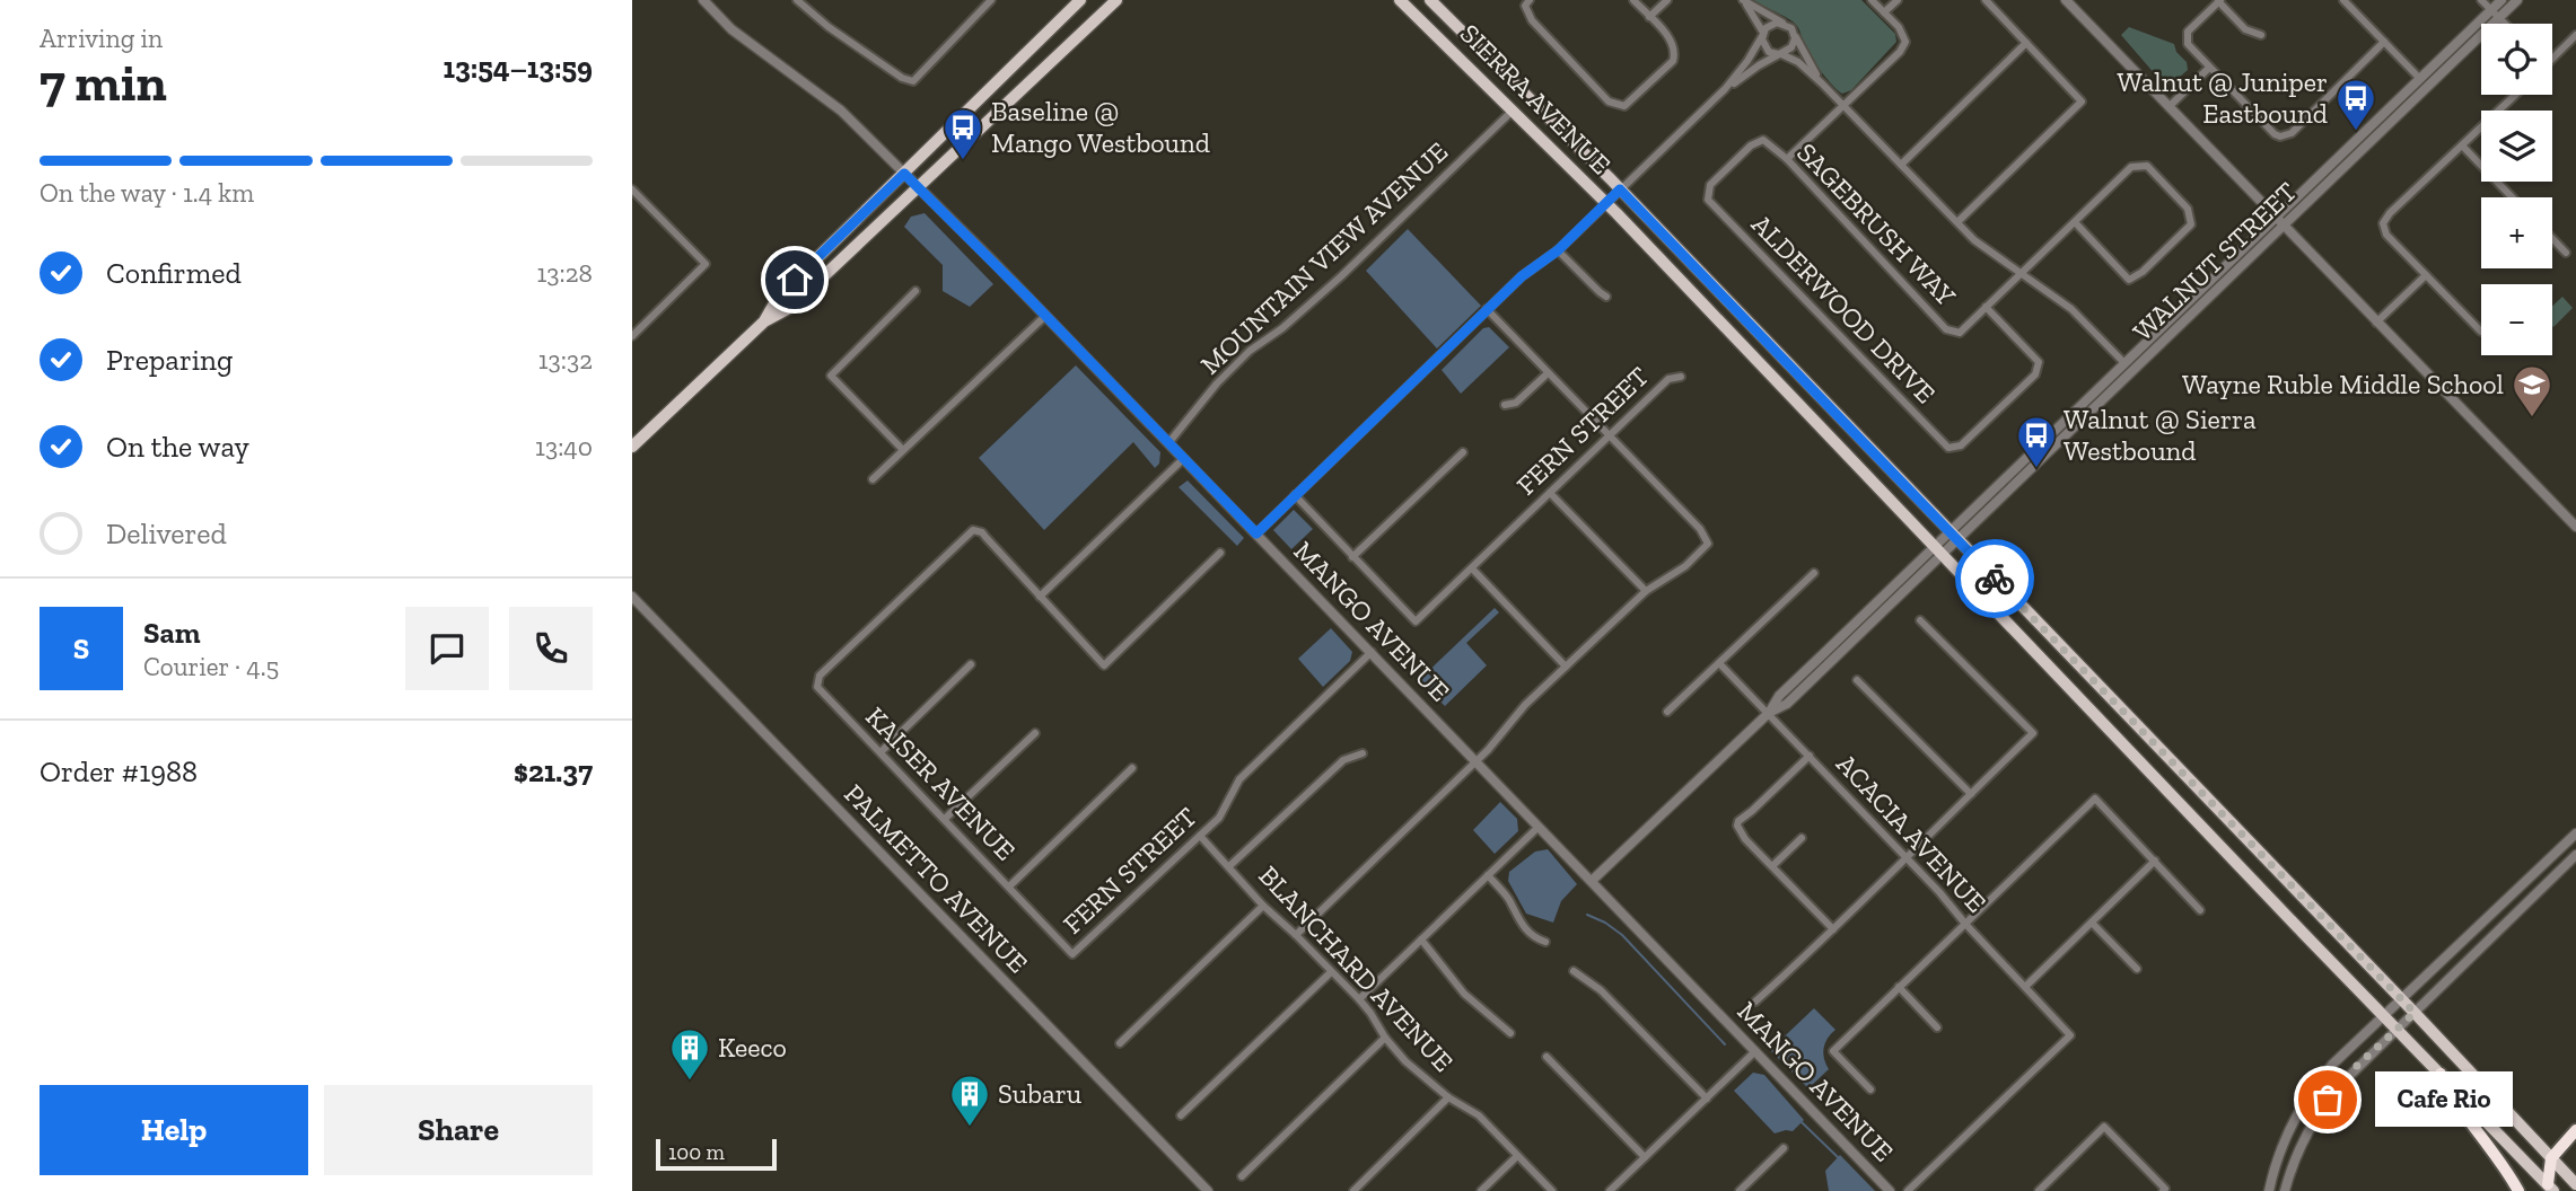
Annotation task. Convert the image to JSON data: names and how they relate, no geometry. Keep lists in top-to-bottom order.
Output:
{
  "streets": {
    "main road": ["SIERRA AVENUE"],
    "street": [
      "SAGEBRUSH WAY",
      "MOUNTAIN VIEW AVENUE",
      "WALNUT STREET",
      "ALDERWOOD DRIVE",
      "FERN STREET",
      "MANGO AVENUE",
      "KAISER AVENUE",
      "ACACIA AVENUE",
      "PALMETTO AVENUE",
      "BLANCHARD AVENUE"
    ]
  },
  "crossings": [
    ["SIERRA AVENUE", "MOUNTAIN VIEW AVENUE"],
    ["SIERRA AVENUE", "WALNUT STREET"],
    ["SAGEBRUSH WAY", "ALDERWOOD DRIVE"],
    ["MOUNTAIN VIEW AVENUE", "MANGO AVENUE"],
    ["WALNUT STREET", "MANGO AVENUE"],
    ["WALNUT STREET", "ACACIA AVENUE"],
    ["FERN STREET", "MANGO AVENUE"],
    ["FERN STREET", "KAISER AVENUE"],
    ["FERN STREET", "BLANCHARD AVENUE"]
  ],
  "places": {
    "bus stop": ["Walnut @ Juniper Eastbound", "Baseline @ Mango Westbound", "Walnut @ Sierra Westbound"],
    "school or university": ["Wayne Ruble Middle School"],
    "building": ["Keeco", "Subaru"],
    "other": ["Cafe Rio"]
  },
  "scale_bar": "100 m",
  "page": {
    "heading": ["7 min", "Arriving in", "13:54–13:59"],
    "panel": [
      "Sam",
      "Courier · 4.5",
      "Order #1988",
      "$21.37"
    ],
    "map_buttons": ["+", "−"],
    "bar": "On the way · 1.4 km",
    "list": [
      ["Confirmed", "13:28"],
      ["Preparing", "13:32"],
      ["On the way", "13:40"],
      "Delivered"
    ],
    "round": "S",
    "buttons": ["Help", "Share"],
    "bubble": "Cafe Rio",
    "scale": "100 m"
  }
}
